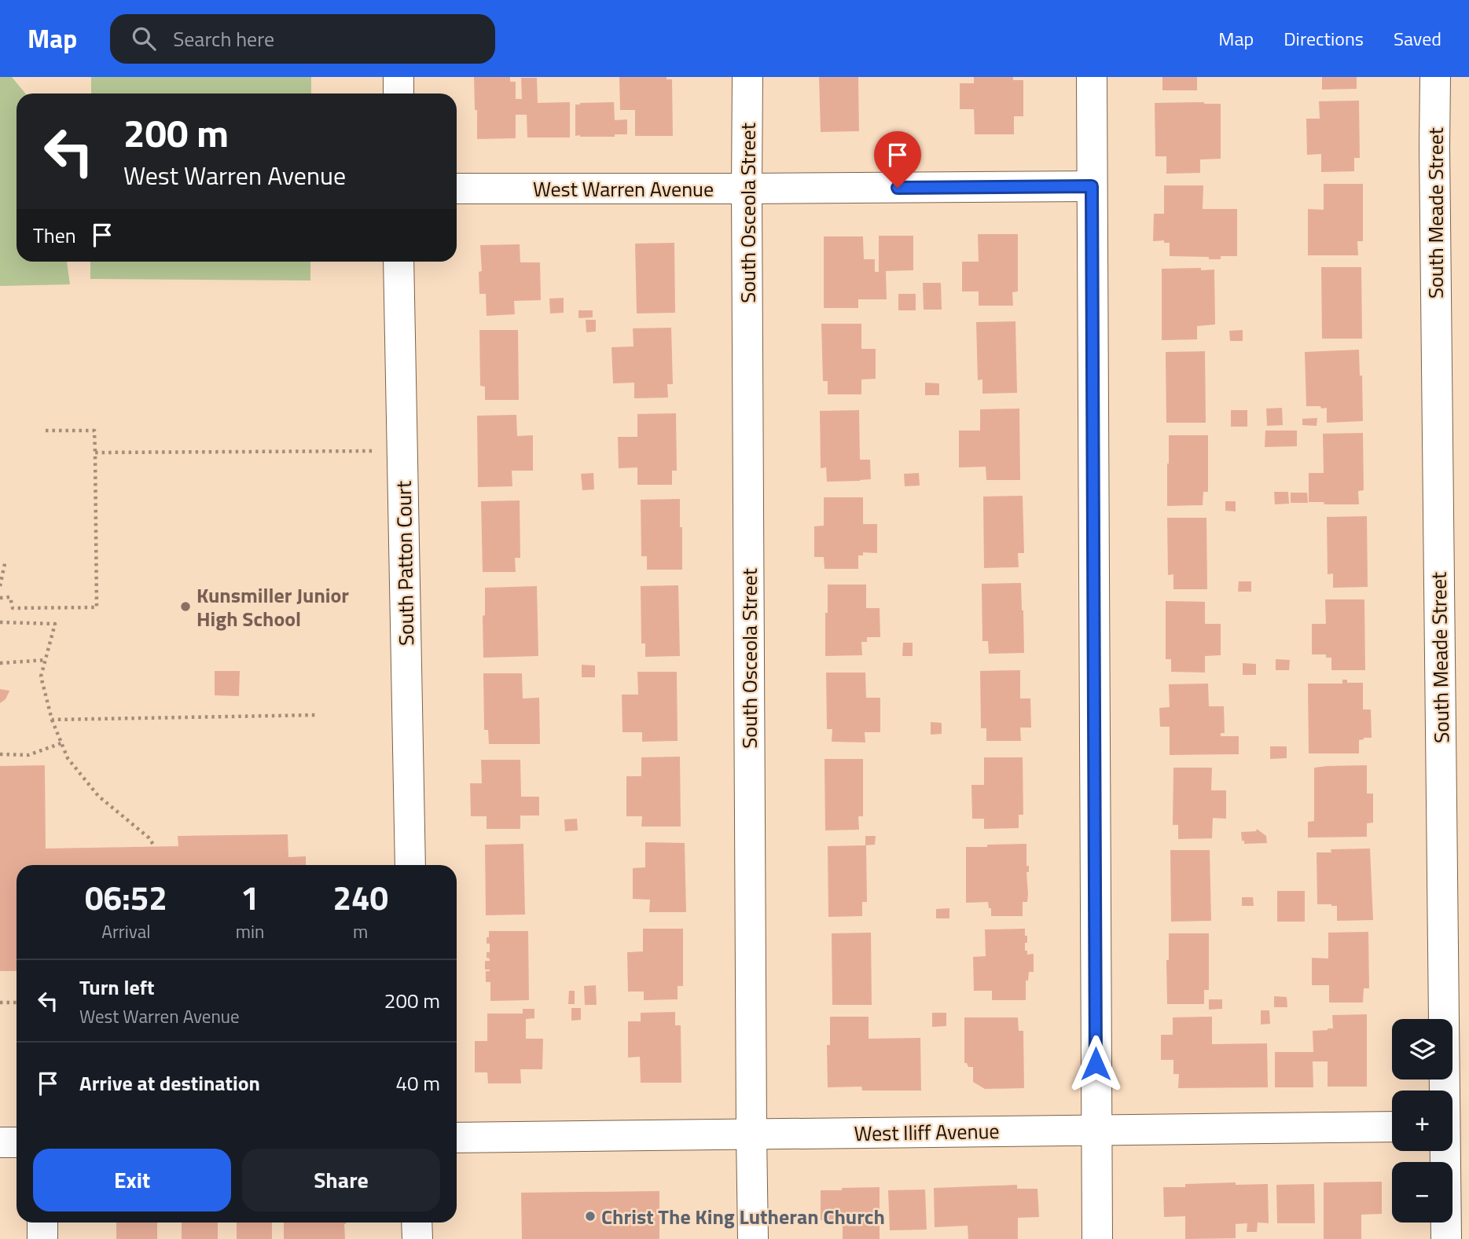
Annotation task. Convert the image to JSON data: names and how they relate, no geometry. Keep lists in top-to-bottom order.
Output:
{
  "streets": {
    "street": [
      "West Warren Avenue",
      "South Osceola Street",
      "South Meade Street",
      "South Patton Court",
      "West Iliff Avenue"
    ]
  },
  "crossings": [
    ["West Warren Avenue", "South Osceola Street"],
    ["South Osceola Street", "West Iliff Avenue"]
  ],
  "places": ["Kunsmiller Junior High School", "Christ The King Lutheran Church"],
  "page": {
    "header": "Map",
    "search": "Search here",
    "nav": ["Map", "Directions", "Saved"],
    "turn": ["200 m", "West Warren Avenue"],
    "then": "Then",
    "eta": [
      "06:52",
      "Arrival",
      "1",
      "min",
      "240",
      "m"
    ],
    "list": [
      {
        "name": "Turn left",
        "note": "West Warren Avenue",
        "value": "200 m"
      },
      {
        "name": "Arrive at destination",
        "value": "40 m"
      }
    ],
    "map_buttons": ["+", "−"],
    "buttons": ["Exit", "Share"]
  }
}
